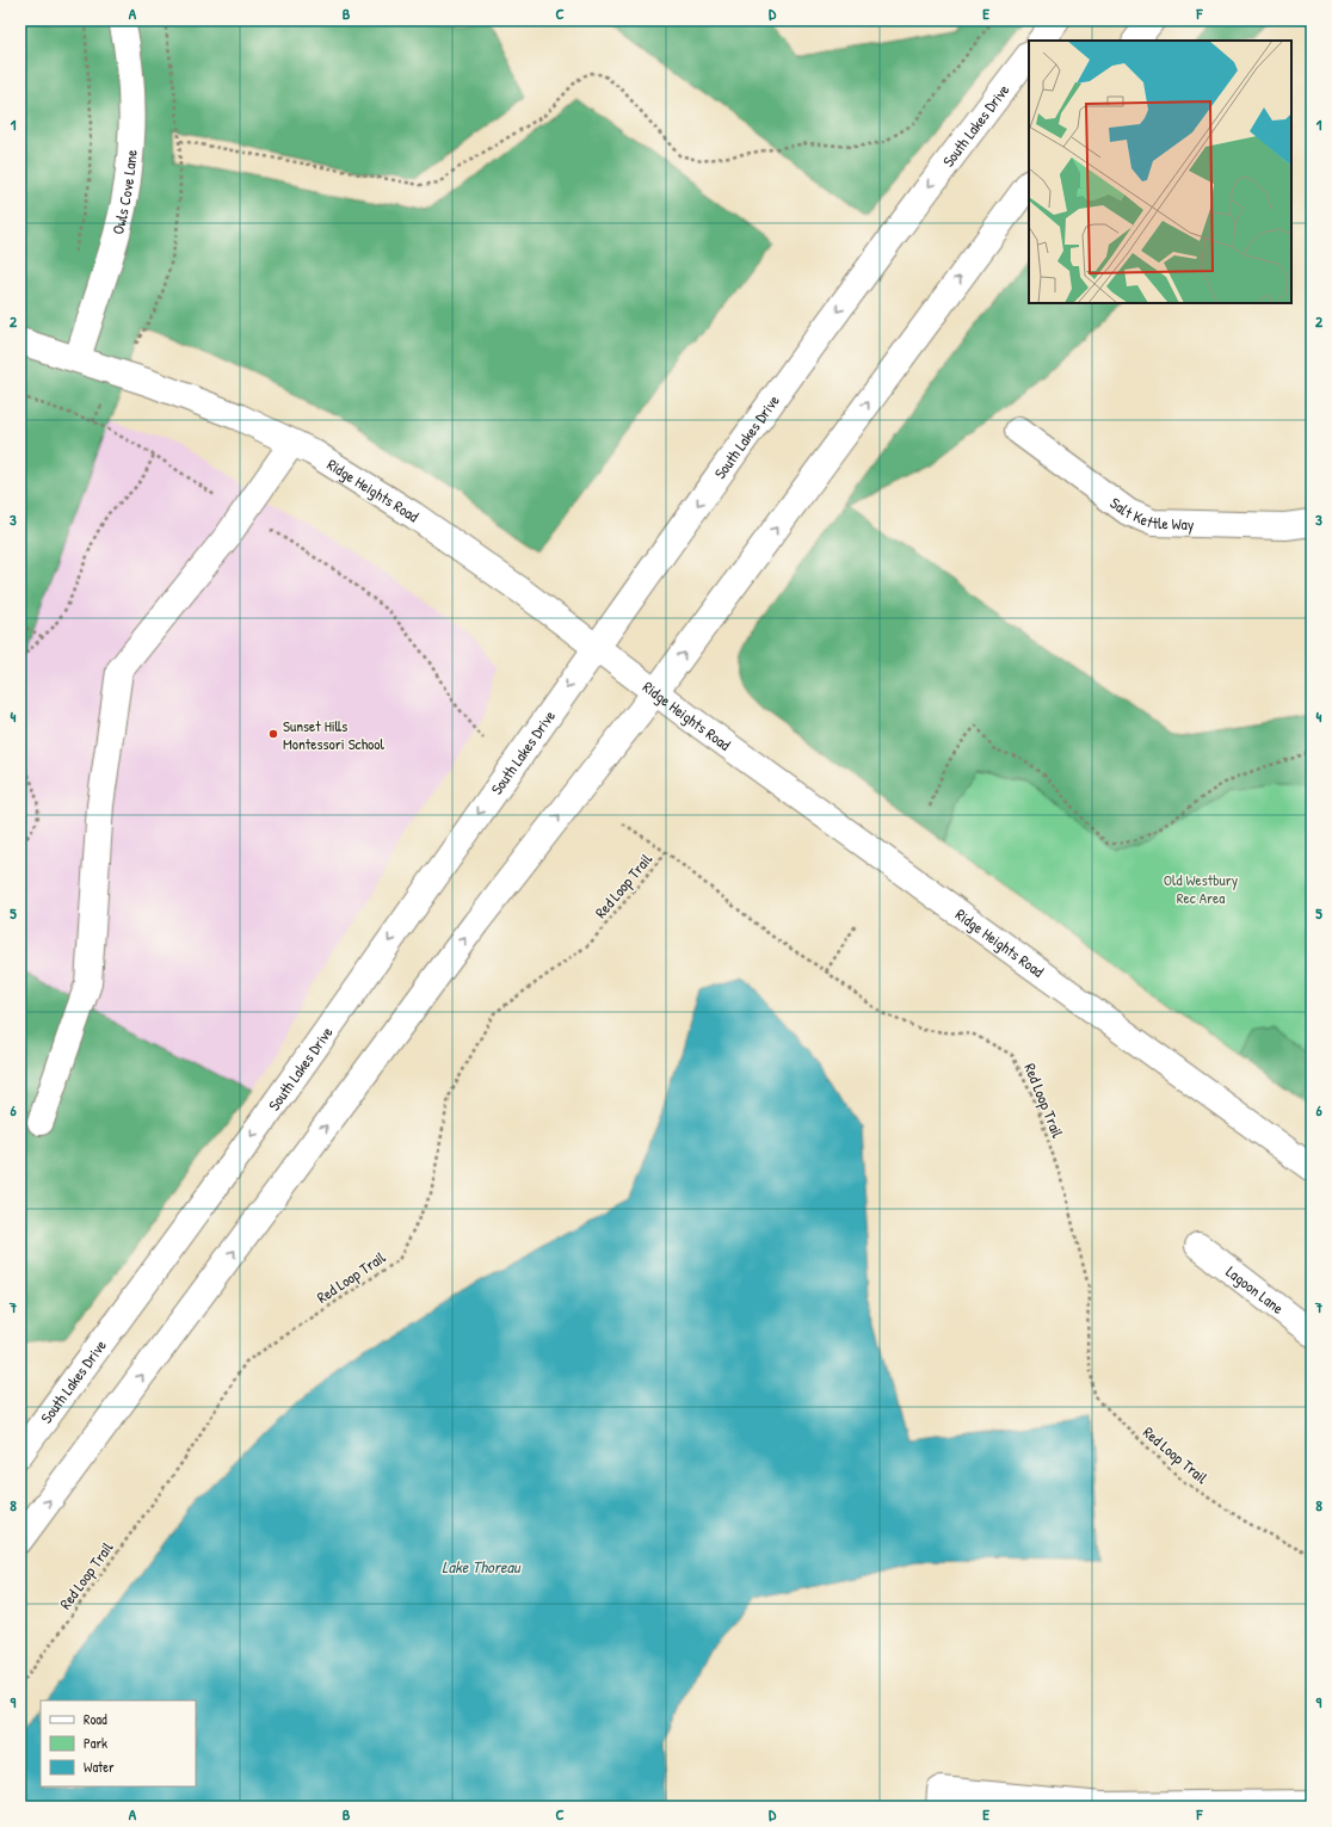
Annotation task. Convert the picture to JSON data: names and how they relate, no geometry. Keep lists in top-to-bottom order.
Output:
{
  "streets": {
    "main road": [
      "South Lakes Drive",
      "Owls Cove Lane",
      "Ridge Heights Road",
      "Salt Kettle Way",
      "Lagoon Lane"
    ],
    "path": ["Red Loop Trail"]
  },
  "crossings": [
    ["South Lakes Drive", "Ridge Heights Road"],
    ["Owls Cove Lane", "Ridge Heights Road"]
  ],
  "water": ["Lake Thoreau"],
  "parks": ["Old Westbury Rec Area"],
  "places": ["Sunset Hills Montessori School"],
  "legend": ["Road", "Park", "Water"],
  "grid": {
    "columns": [
      "A",
      "B",
      "C",
      "D",
      "E",
      "F"
    ],
    "rows": [
      "1",
      "2",
      "3",
      "4",
      "5",
      "6",
      "7",
      "8",
      "9"
    ]
  }
}
